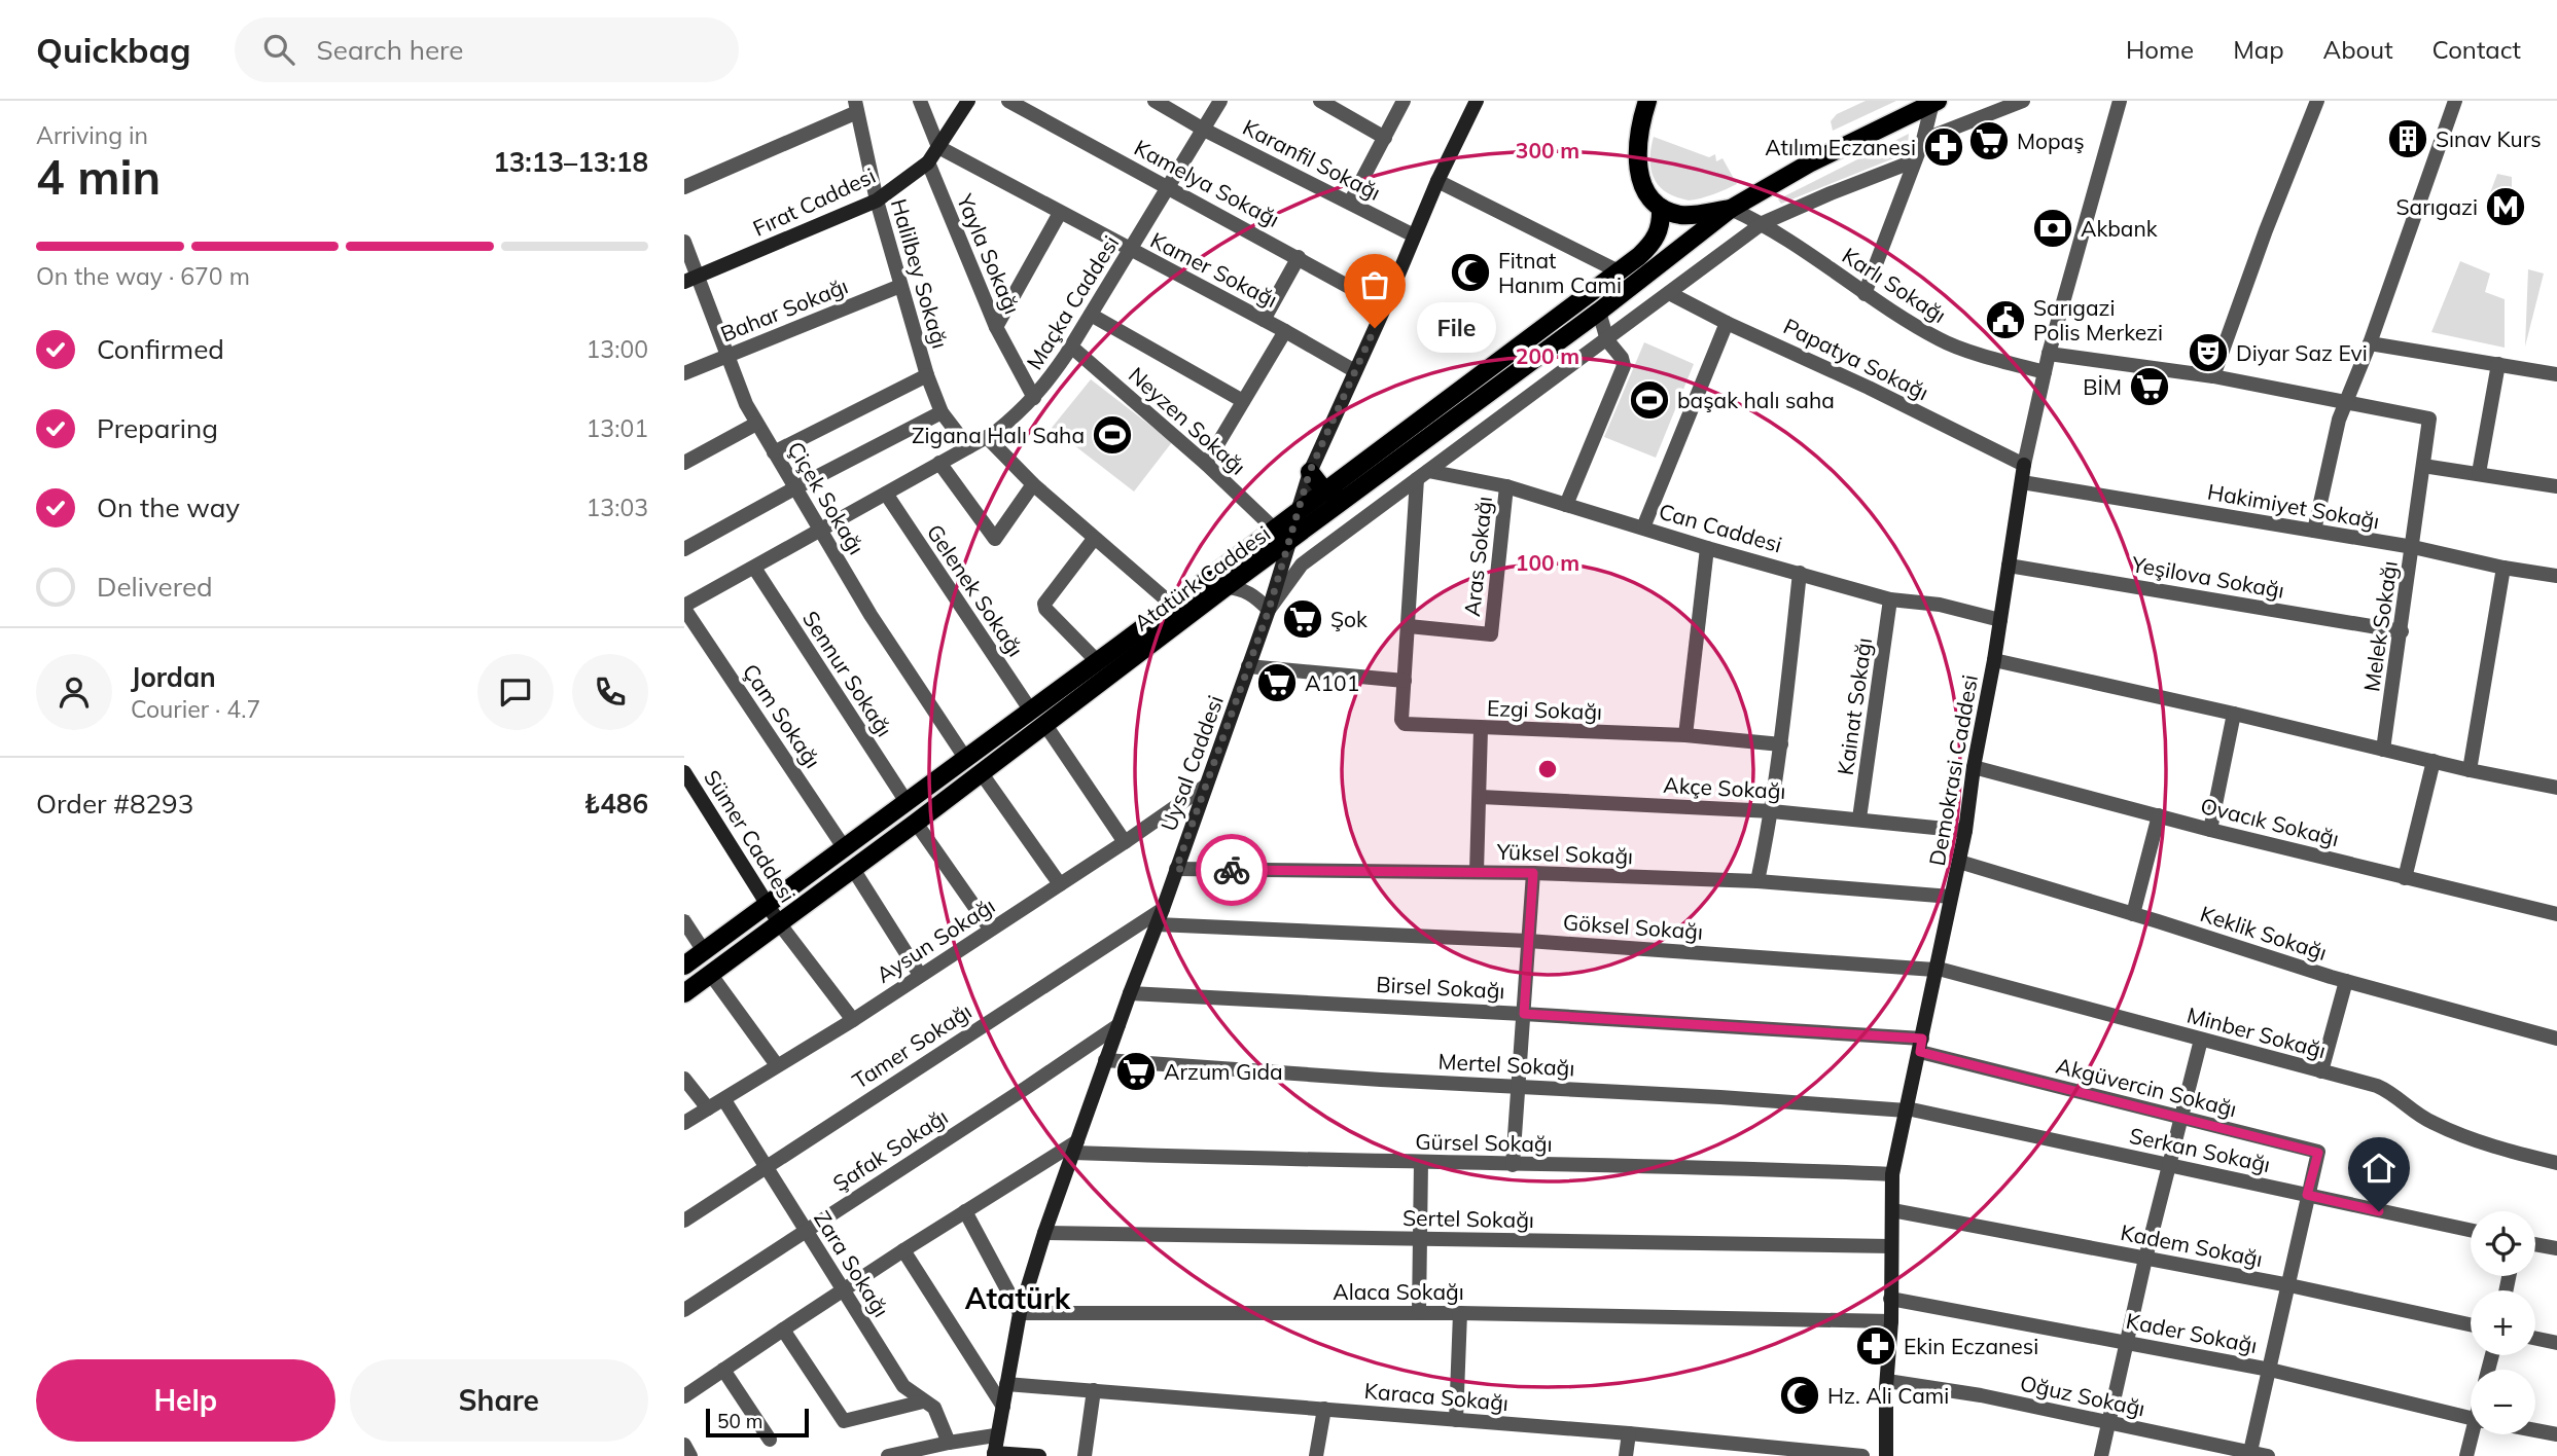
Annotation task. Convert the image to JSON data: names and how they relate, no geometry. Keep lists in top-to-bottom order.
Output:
{
  "streets": {
    "main road": ["Atatürk Caddesi"],
    "street": [
      "Karanfil Sokağı",
      "Kamelya Sokağı",
      "Fırat Caddesi",
      "Yayla Sokağı",
      "Kamer Sokağı",
      "Halilbey Sokağı",
      "Karlı Sokağı",
      "Maçka Caddesi",
      "Bahar Sokağı",
      "Papatya Sokağı",
      "Neyzen Sokağı",
      "Çiçek Sokağı",
      "Hakimiyet Sokağı",
      "Can Caddesi",
      "Aras Sokağı",
      "Yeşilova Sokağı",
      "Gelenek Sokağı",
      "Melek Sokağı",
      "Sennur Sokağı",
      "Kainat Sokağı",
      "Ezgi Sokağı",
      "Çam Sokağı",
      "Uysal Caddesi",
      "Demokrasi Caddesi",
      "Akçe Sokağı",
      "Ovacık Sokağı",
      "Sümer Caddesi",
      "Yüksel Sokağı",
      "Göksel Sokağı",
      "Keklik Sokağı",
      "Aysun Sokağı",
      "Birsel Sokağı",
      "Minber Sokağı",
      "Tamer Sokağı",
      "Mertel Sokağı",
      "Akgüvercin Sokağı",
      "Gürsel Sokağı",
      "Şafak Sokağı",
      "Serkan Sokağı",
      "Sertel Sokağı",
      "Kadem Sokağı",
      "Zara Sokağı",
      "Alaca Sokağı",
      "Kader Sokağı",
      "Oğuz Sokağı",
      "Karaca Sokağı"
    ]
  },
  "crossings": [
    ["Karanfil Sokağı", "Maçka Caddesi"],
    ["Karanfil Sokağı", "Uysal Caddesi"],
    ["Kamelya Sokağı", "Maçka Caddesi"],
    ["Kamelya Sokağı", "Uysal Caddesi"],
    ["Fırat Caddesi", "Yayla Sokağı"],
    ["Fırat Caddesi", "Kamer Sokağı"],
    ["Fırat Caddesi", "Halilbey Sokağı"],
    ["Fırat Caddesi", "Çiçek Sokağı"],
    ["Yayla Sokağı", "Maçka Caddesi"],
    ["Kamer Sokağı", "Maçka Caddesi"],
    ["Kamer Sokağı", "Uysal Caddesi"],
    ["Halilbey Sokağı", "Maçka Caddesi"],
    ["Halilbey Sokağı", "Bahar Sokağı"],
    ["Karlı Sokağı", "Atatürk Caddesi"],
    ["Karlı Sokağı", "Demokrasi Caddesi"],
    ["Maçka Caddesi", "Neyzen Sokağı"],
    ["Maçka Caddesi", "Çiçek Sokağı"],
    ["Maçka Caddesi", "Gelenek Sokağı"],
    ["Maçka Caddesi", "Sennur Sokağı"],
    ["Maçka Caddesi", "Çam Sokağı"],
    ["Bahar Sokağı", "Çiçek Sokağı"],
    ["Papatya Sokağı", "Demokrasi Caddesi"],
    ["Neyzen Sokağı", "Atatürk Caddesi"],
    ["Çiçek Sokağı", "Atatürk Caddesi"],
    ["Hakimiyet Sokağı", "Melek Sokağı"],
    ["Hakimiyet Sokağı", "Demokrasi Caddesi"],
    ["Can Caddesi", "Aras Sokağı"],
    ["Can Caddesi", "Kainat Sokağı"],
    ["Can Caddesi", "Ezgi Sokağı"],
    ["Can Caddesi", "Demokrasi Caddesi"],
    ["Aras Sokağı", "Ezgi Sokağı"],
    ["Yeşilova Sokağı", "Melek Sokağı"],
    ["Yeşilova Sokağı", "Demokrasi Caddesi"],
    ["Atatürk Caddesi", "Gelenek Sokağı"],
    ["Atatürk Caddesi", "Sennur Sokağı"],
    ["Atatürk Caddesi", "Çam Sokağı"],
    ["Atatürk Caddesi", "Uysal Caddesi"],
    ["Atatürk Caddesi", "Sümer Caddesi"],
    ["Kainat Sokağı", "Akçe Sokağı"],
    ["Uysal Caddesi", "Yüksel Sokağı"],
    ["Uysal Caddesi", "Göksel Sokağı"],
    ["Uysal Caddesi", "Aysun Sokağı"],
    ["Uysal Caddesi", "Birsel Sokağı"],
    ["Uysal Caddesi", "Tamer Sokağı"],
    ["Uysal Caddesi", "Mertel Sokağı"],
    ["Uysal Caddesi", "Gürsel Sokağı"],
    ["Uysal Caddesi", "Şafak Sokağı"],
    ["Uysal Caddesi", "Sertel Sokağı"],
    ["Uysal Caddesi", "Alaca Sokağı"],
    ["Uysal Caddesi", "Karaca Sokağı"],
    ["Demokrasi Caddesi", "Akçe Sokağı"],
    ["Demokrasi Caddesi", "Ovacık Sokağı"],
    ["Demokrasi Caddesi", "Yüksel Sokağı"],
    ["Demokrasi Caddesi", "Göksel Sokağı"],
    ["Demokrasi Caddesi", "Keklik Sokağı"],
    ["Demokrasi Caddesi", "Birsel Sokağı"],
    ["Demokrasi Caddesi", "Minber Sokağı"],
    ["Demokrasi Caddesi", "Mertel Sokağı"],
    ["Demokrasi Caddesi", "Akgüvercin Sokağı"],
    ["Demokrasi Caddesi", "Gürsel Sokağı"],
    ["Demokrasi Caddesi", "Serkan Sokağı"],
    ["Demokrasi Caddesi", "Sertel Sokağı"],
    ["Demokrasi Caddesi", "Kadem Sokağı"],
    ["Demokrasi Caddesi", "Alaca Sokağı"],
    ["Demokrasi Caddesi", "Kader Sokağı"],
    ["Göksel Sokağı", "Minber Sokağı"],
    ["Aysun Sokağı", "Zara Sokağı"],
    ["Birsel Sokağı", "Akgüvercin Sokağı"],
    ["Tamer Sokağı", "Zara Sokağı"],
    ["Mertel Sokağı", "Serkan Sokağı"],
    ["Akgüvercin Sokağı", "Serkan Sokağı"],
    ["Şafak Sokağı", "Zara Sokağı"]
  ],
  "districts": ["Atatürk"],
  "places": {
    "building": ["Sınav Kurs"],
    "supermarket": [
      "Mopaş",
      "BİM",
      "Şok",
      "A101",
      "Arzum Gıda"
    ],
    "pharmacy": ["Atılım Eczanesi", "Ekin Eczanesi"],
    "metro station": ["Sarıgazi"],
    "bank": ["Akbank"],
    "mosque": ["Fitnat Hanım Cami", "Hz. Ali Cami"],
    "public building": ["Sarıgazi Polis Merkezi"],
    "other": ["File"],
    "theatre": ["Diyar Saz Evi"],
    "sports": ["başak halı saha", "Zigana Halı Saha"]
  },
  "scale_bar": "50 m",
  "page": {
    "header": "Quickbag",
    "search": "Search here",
    "nav": [
      "Home",
      "Map",
      "About",
      "Contact"
    ],
    "heading": ["4 min", "Arriving in", "13:13–13:18"],
    "panel": [
      "Jordan",
      "Courier · 4.7",
      "Order #8293",
      "₺486"
    ],
    "bar": "On the way · 670 m",
    "bubble": "File",
    "list": [
      ["Confirmed", "13:00"],
      ["Preparing", "13:01"],
      ["On the way", "13:03"],
      "Delivered"
    ],
    "map_buttons": ["+", "−"],
    "buttons": ["Help", "Share"],
    "scale": "50 m"
  },
  "rings": ["300 m", "200 m", "100 m"]
}
